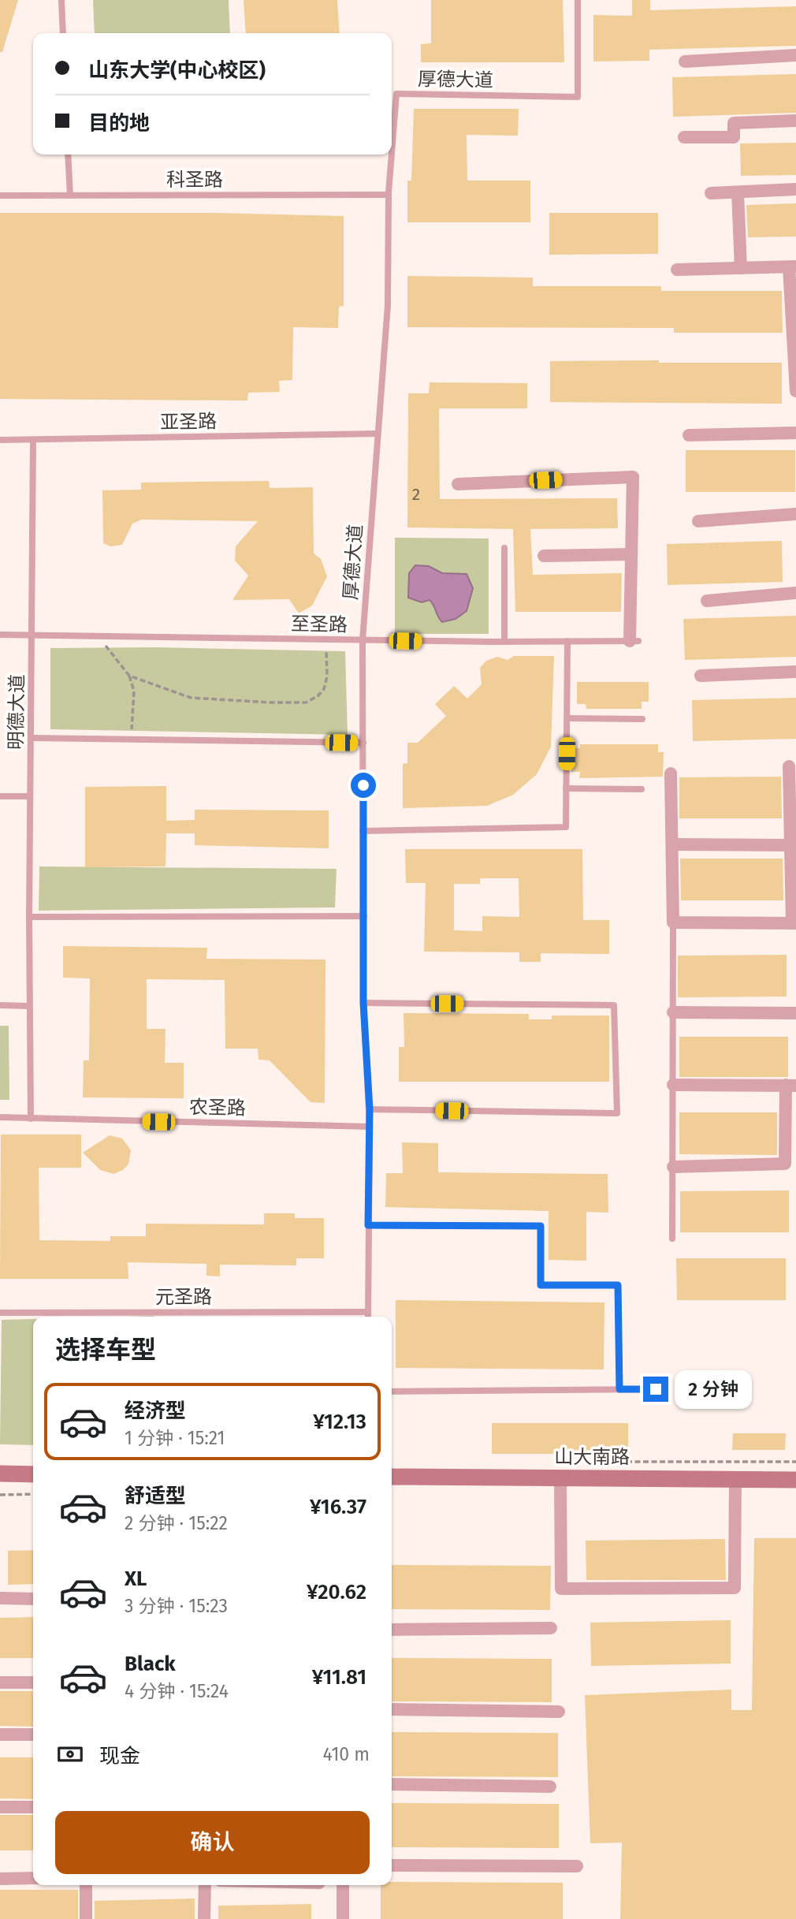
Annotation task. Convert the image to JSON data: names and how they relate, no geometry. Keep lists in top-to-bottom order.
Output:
{
  "streets": {
    "main road": ["山大南路"],
    "lane": [
      "厚德大道",
      "科圣路",
      "亚圣路",
      "至圣路",
      "明德大道",
      "农圣路",
      "元圣路"
    ]
  },
  "crossings": [
    ["厚德大道", "科圣路"],
    ["厚德大道", "亚圣路"],
    ["厚德大道", "至圣路"],
    ["厚德大道", "农圣路"],
    ["厚德大道", "元圣路"],
    ["亚圣路", "明德大道"],
    ["至圣路", "明德大道"],
    ["明德大道", "农圣路"]
  ],
  "house_numbers": ["2"],
  "page": {
    "banner": ["山东大学(中心校区)", "目的地"],
    "heading": "选择车型",
    "bubble": "2 分钟",
    "list": [
      {
        "name": "经济型",
        "note": "1 分钟 · 15:21",
        "value": "¥12.13"
      },
      {
        "name": "舒适型",
        "note": "2 分钟 · 15:22",
        "value": "¥16.37"
      },
      {
        "name": "XL",
        "note": "3 分钟 · 15:23",
        "value": "¥20.62"
      },
      {
        "name": "Black",
        "note": "4 分钟 · 15:24",
        "value": "¥11.81"
      }
    ],
    "pay": ["现金", "410 m"],
    "buttons": "确认"
  }
}
